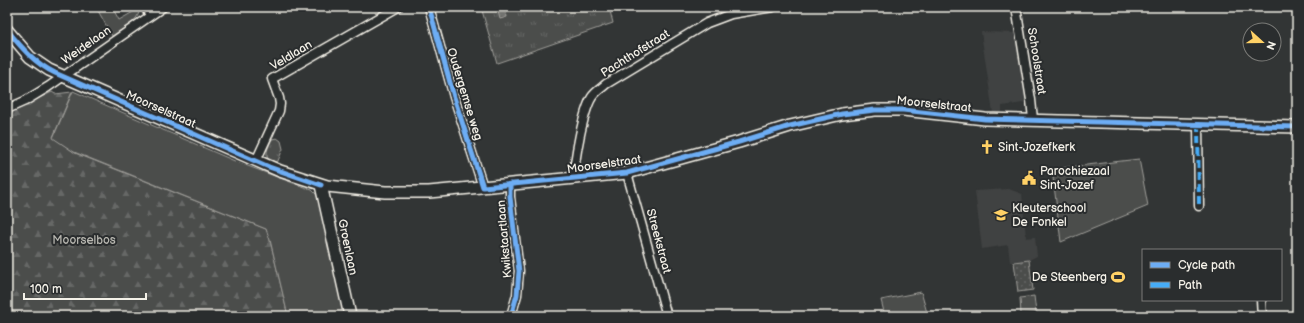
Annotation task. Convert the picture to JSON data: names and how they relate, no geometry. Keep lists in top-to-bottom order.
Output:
{
  "streets": {
    "street": [
      "Weidelaan",
      "Pachthofstraat",
      "Veldlaan",
      "Schoolstraat",
      "Oudergemse weg",
      "Moorselstraat",
      "Kwikstaartlaan",
      "Streekstraat",
      "Groenlaan"
    ]
  },
  "crossings": [
    ["Weidelaan", "Moorselstraat"],
    ["Pachthofstraat", "Moorselstraat"],
    ["Veldlaan", "Moorselstraat"],
    ["Schoolstraat", "Moorselstraat"],
    ["Oudergemse weg", "Moorselstraat"],
    ["Moorselstraat", "Kwikstaartlaan"],
    ["Moorselstraat", "Streekstraat"],
    ["Moorselstraat", "Groenlaan"]
  ],
  "parks": ["Moorselbos"],
  "places": {
    "church": ["Sint-Jozefkerk"],
    "public building": ["Parochiezaal Sint-Jozef"],
    "school or university": ["Kleuterschool De Fonkel"],
    "sports": ["De Steenberg"]
  },
  "legend": ["Cycle path", "Path"],
  "scale_bar": "100 m",
  "north": "right"
}
